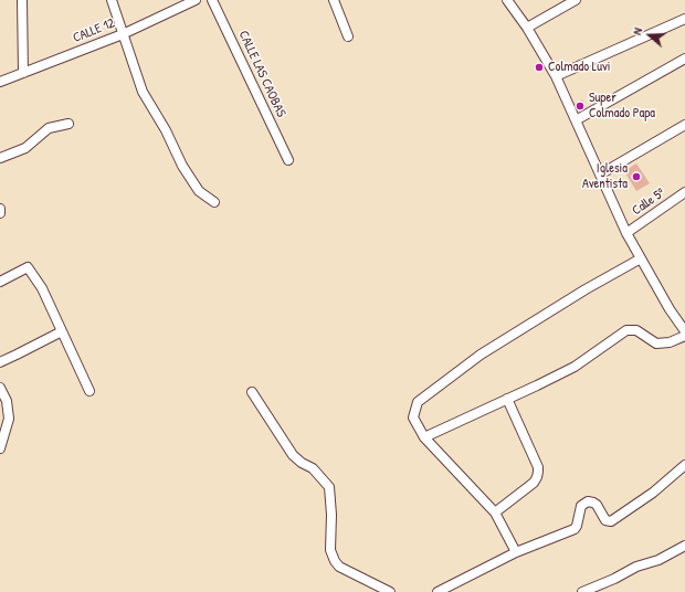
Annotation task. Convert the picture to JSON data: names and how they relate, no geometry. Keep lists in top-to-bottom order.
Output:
{
  "streets": {
    "street": ["CALLE 12", "CALLE LAS CAOBAS", "Calle 5ª"]
  },
  "places": ["Colmado Luvi", "Super Colmado Papa", "Iglesia Aventista"],
  "north": "left"
}
